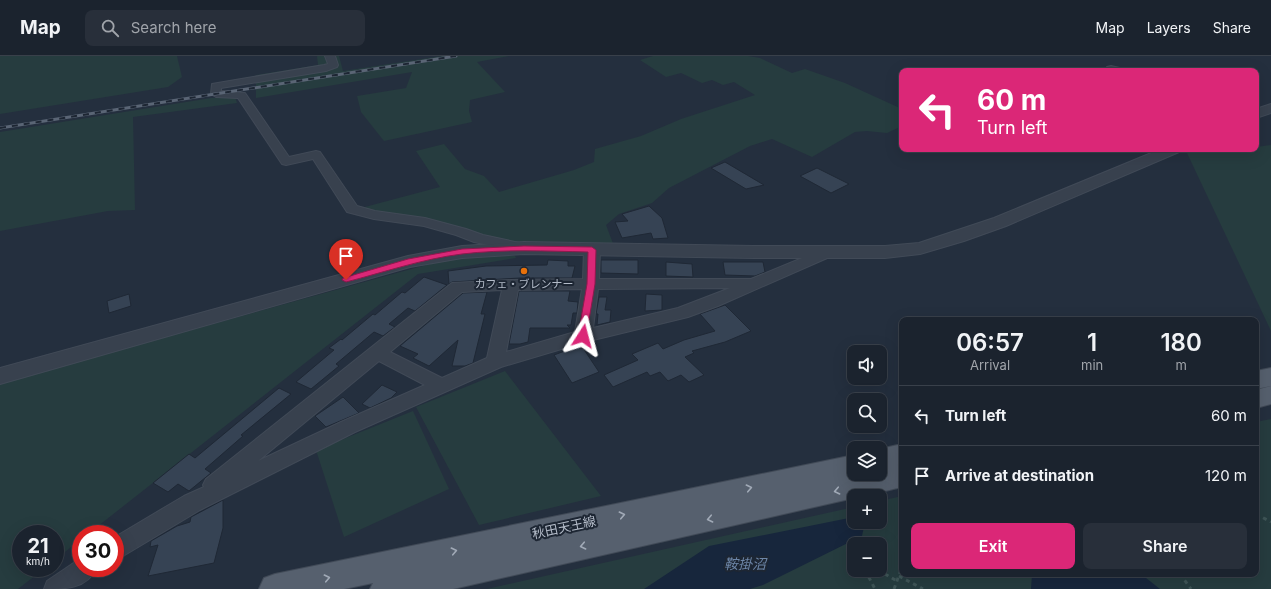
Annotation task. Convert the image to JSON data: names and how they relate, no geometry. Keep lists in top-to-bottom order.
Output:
{
  "streets": {
    "main road": ["秋田天王線"]
  },
  "water": ["鞍掛沼"],
  "places": ["カフェ・ブレンナー"],
  "page": {
    "header": "Map",
    "search": "Search here",
    "nav": ["Map", "Layers", "Share"],
    "turn": ["60 m", "Turn left"],
    "eta": [
      "06:57",
      "Arrival",
      "1",
      "min",
      "180",
      "m"
    ],
    "map_buttons": ["+", "−"],
    "list": [
      {
        "name": "Turn left",
        "value": "60 m"
      },
      {
        "name": "Arrive at destination",
        "value": "120 m"
      }
    ],
    "buttons": ["Exit", "Share"],
    "speed": "21 km/h",
    "limit": "30"
  }
}
